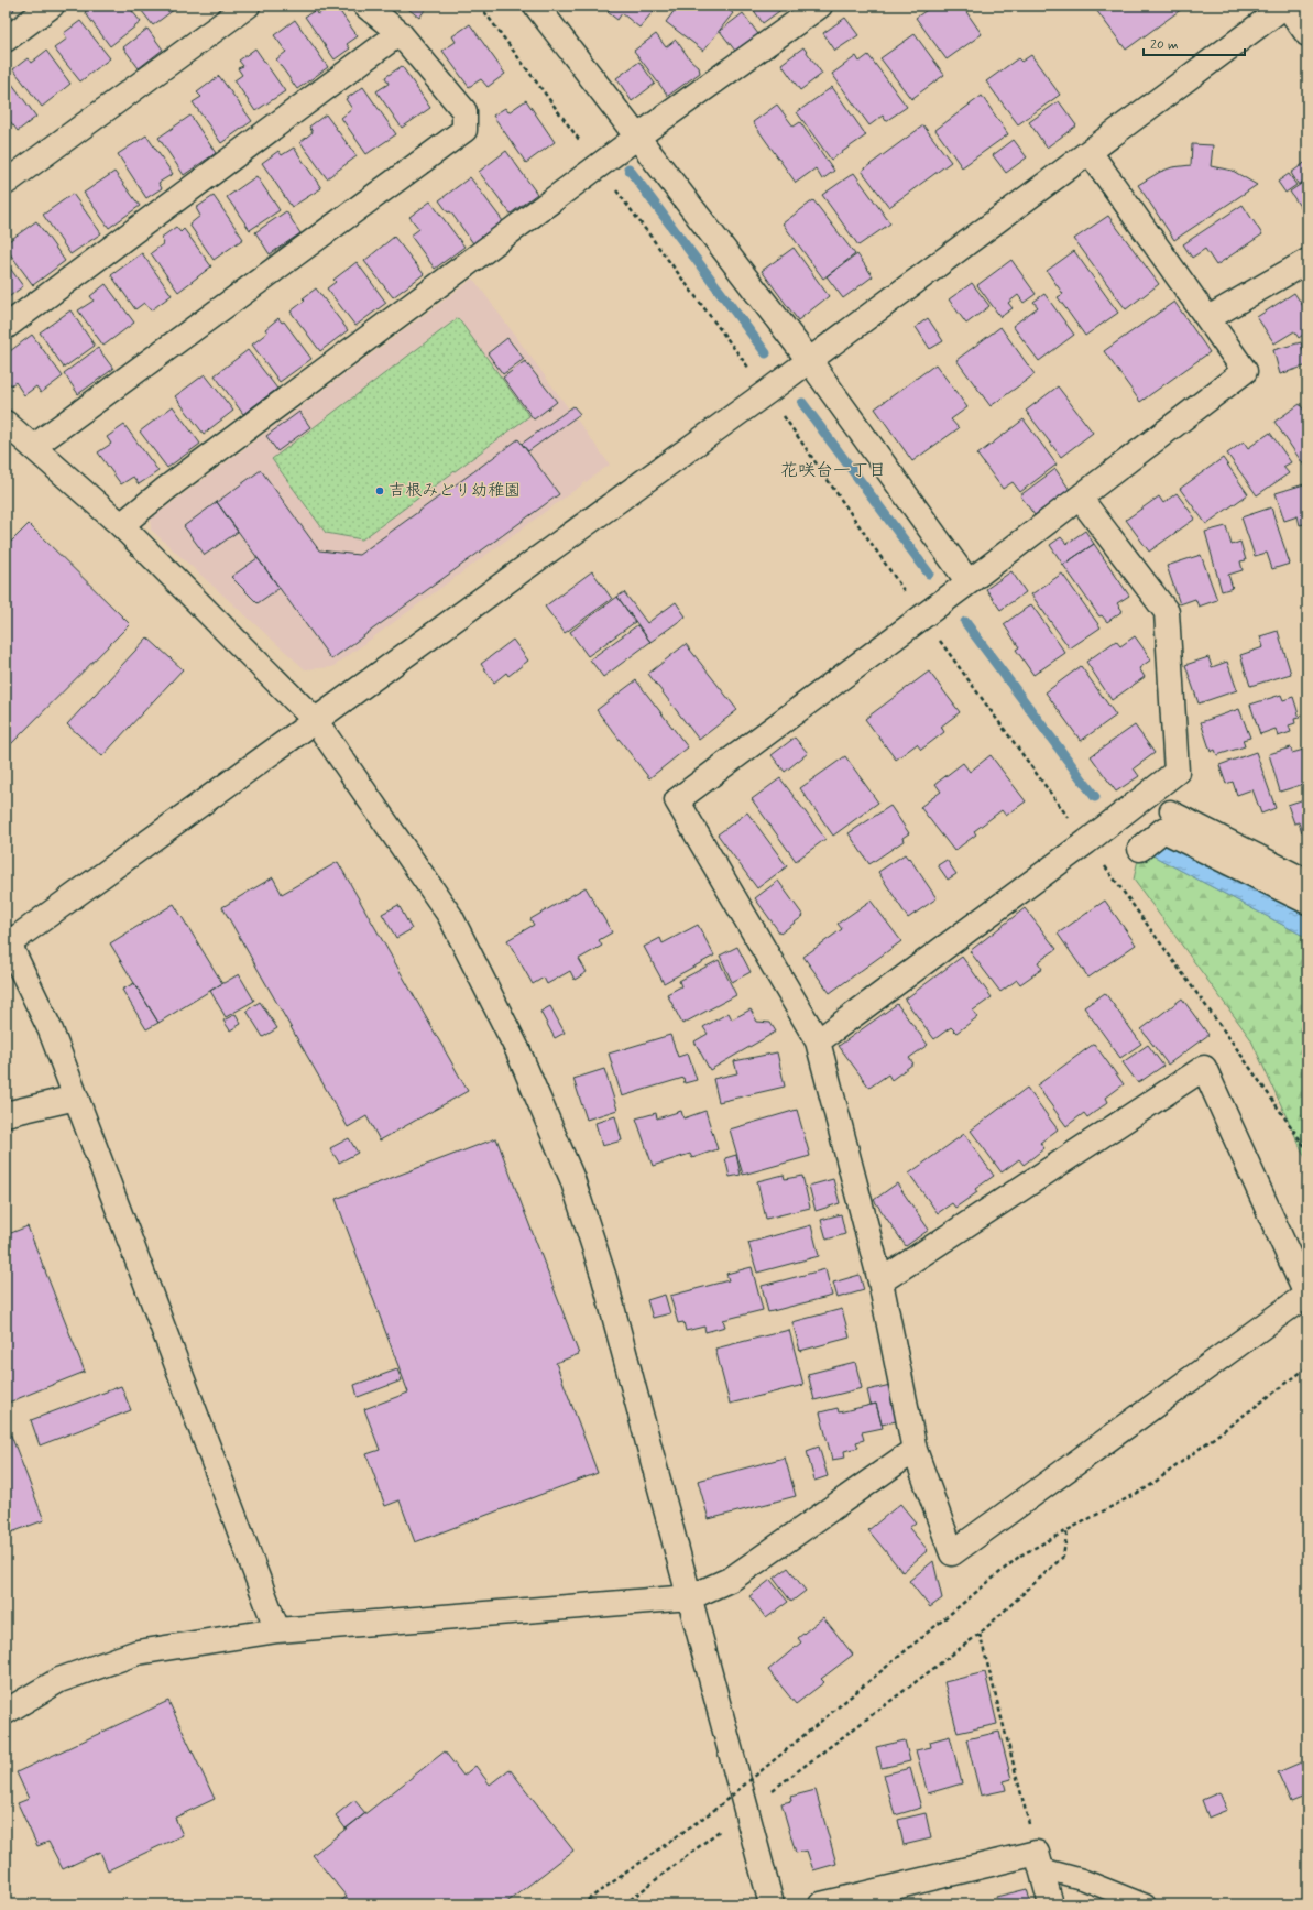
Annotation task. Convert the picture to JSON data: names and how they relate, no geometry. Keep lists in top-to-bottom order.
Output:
{
  "districts": ["花咲台一丁目"],
  "places": ["吉根みどり幼稚園"],
  "scale_bar": "20 m"
}
